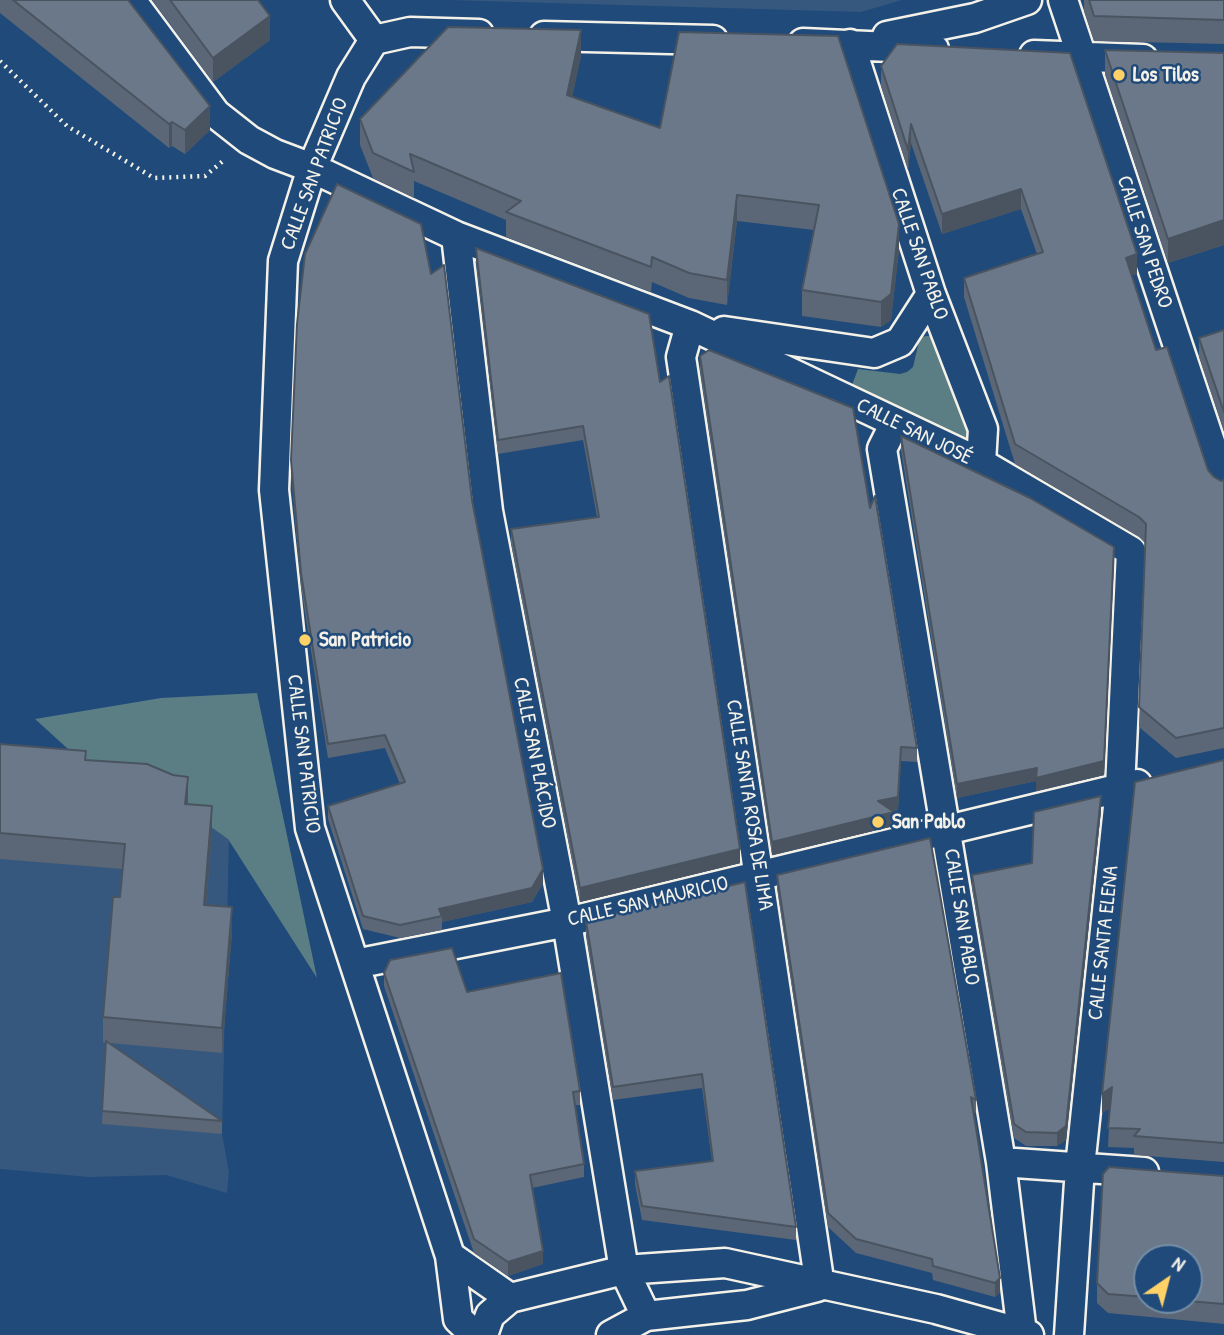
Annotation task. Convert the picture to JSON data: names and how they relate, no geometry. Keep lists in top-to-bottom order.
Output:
{
  "streets": {
    "street": [
      "CALLE SAN PATRICIO",
      "CALLE SAN PEDRO",
      "CALLE SAN PABLO",
      "CALLE SAN JOSÉ",
      "CALLE SAN PLÁCIDO",
      "CALLE SANTA ROSA DE LIMA",
      "CALLE SAN MAURICIO",
      "CALLE SANTA ELENA"
    ]
  },
  "crossings": [
    ["CALLE SAN PATRICIO", "CALLE SAN JOSÉ"],
    ["CALLE SAN PATRICIO", "CALLE SAN MAURICIO"],
    ["CALLE SAN PABLO", "CALLE SAN JOSÉ"],
    ["CALLE SAN PABLO", "CALLE SAN MAURICIO"],
    ["CALLE SAN JOSÉ", "CALLE SAN PLÁCIDO"],
    ["CALLE SAN JOSÉ", "CALLE SANTA ROSA DE LIMA"],
    ["CALLE SAN JOSÉ", "CALLE SANTA ELENA"],
    ["CALLE SAN PLÁCIDO", "CALLE SAN MAURICIO"],
    ["CALLE SANTA ROSA DE LIMA", "CALLE SAN MAURICIO"],
    ["CALLE SAN MAURICIO", "CALLE SANTA ELENA"]
  ],
  "places": ["Los Tilos", "San Patricio", "San Pablo"],
  "north": "top right"
}
